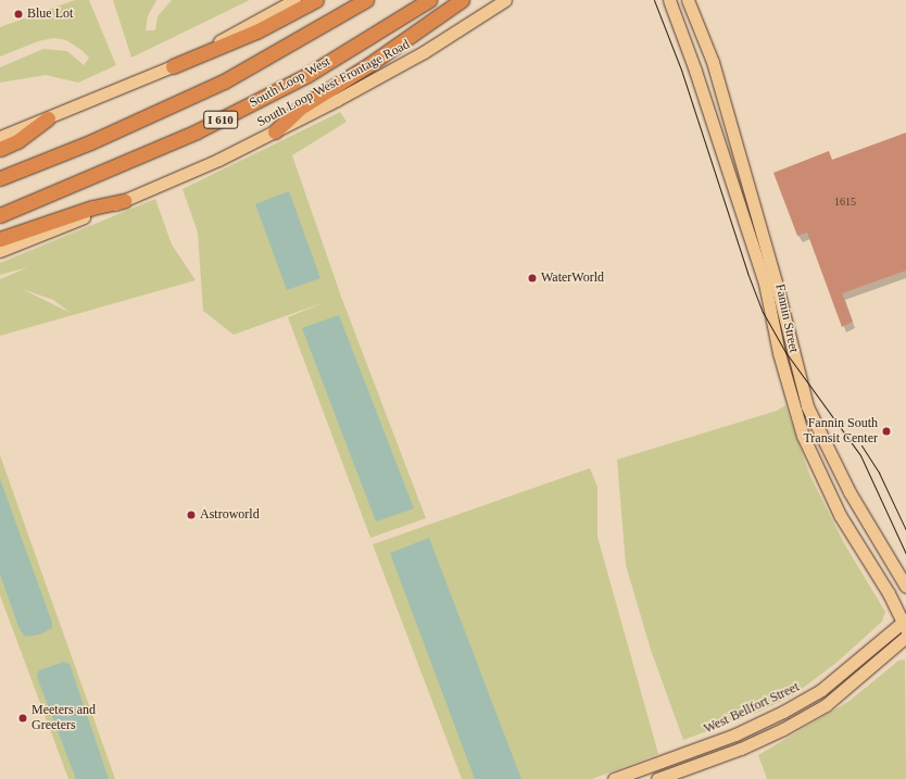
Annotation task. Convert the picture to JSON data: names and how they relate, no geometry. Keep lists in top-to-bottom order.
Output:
{
  "streets": {
    "highway": ["South Loop West", "I 610"],
    "main road": ["South Loop West Frontage Road", "Fannin Street", "West Bellfort Street"]
  },
  "crossings": [
    ["Fannin Street", "West Bellfort Street"]
  ],
  "places": [
    "Blue Lot",
    "WaterWorld",
    "Fannin South Transit Center",
    "Astroworld",
    "Meeters and Greeters"
  ],
  "house_numbers": ["1615"]
}
